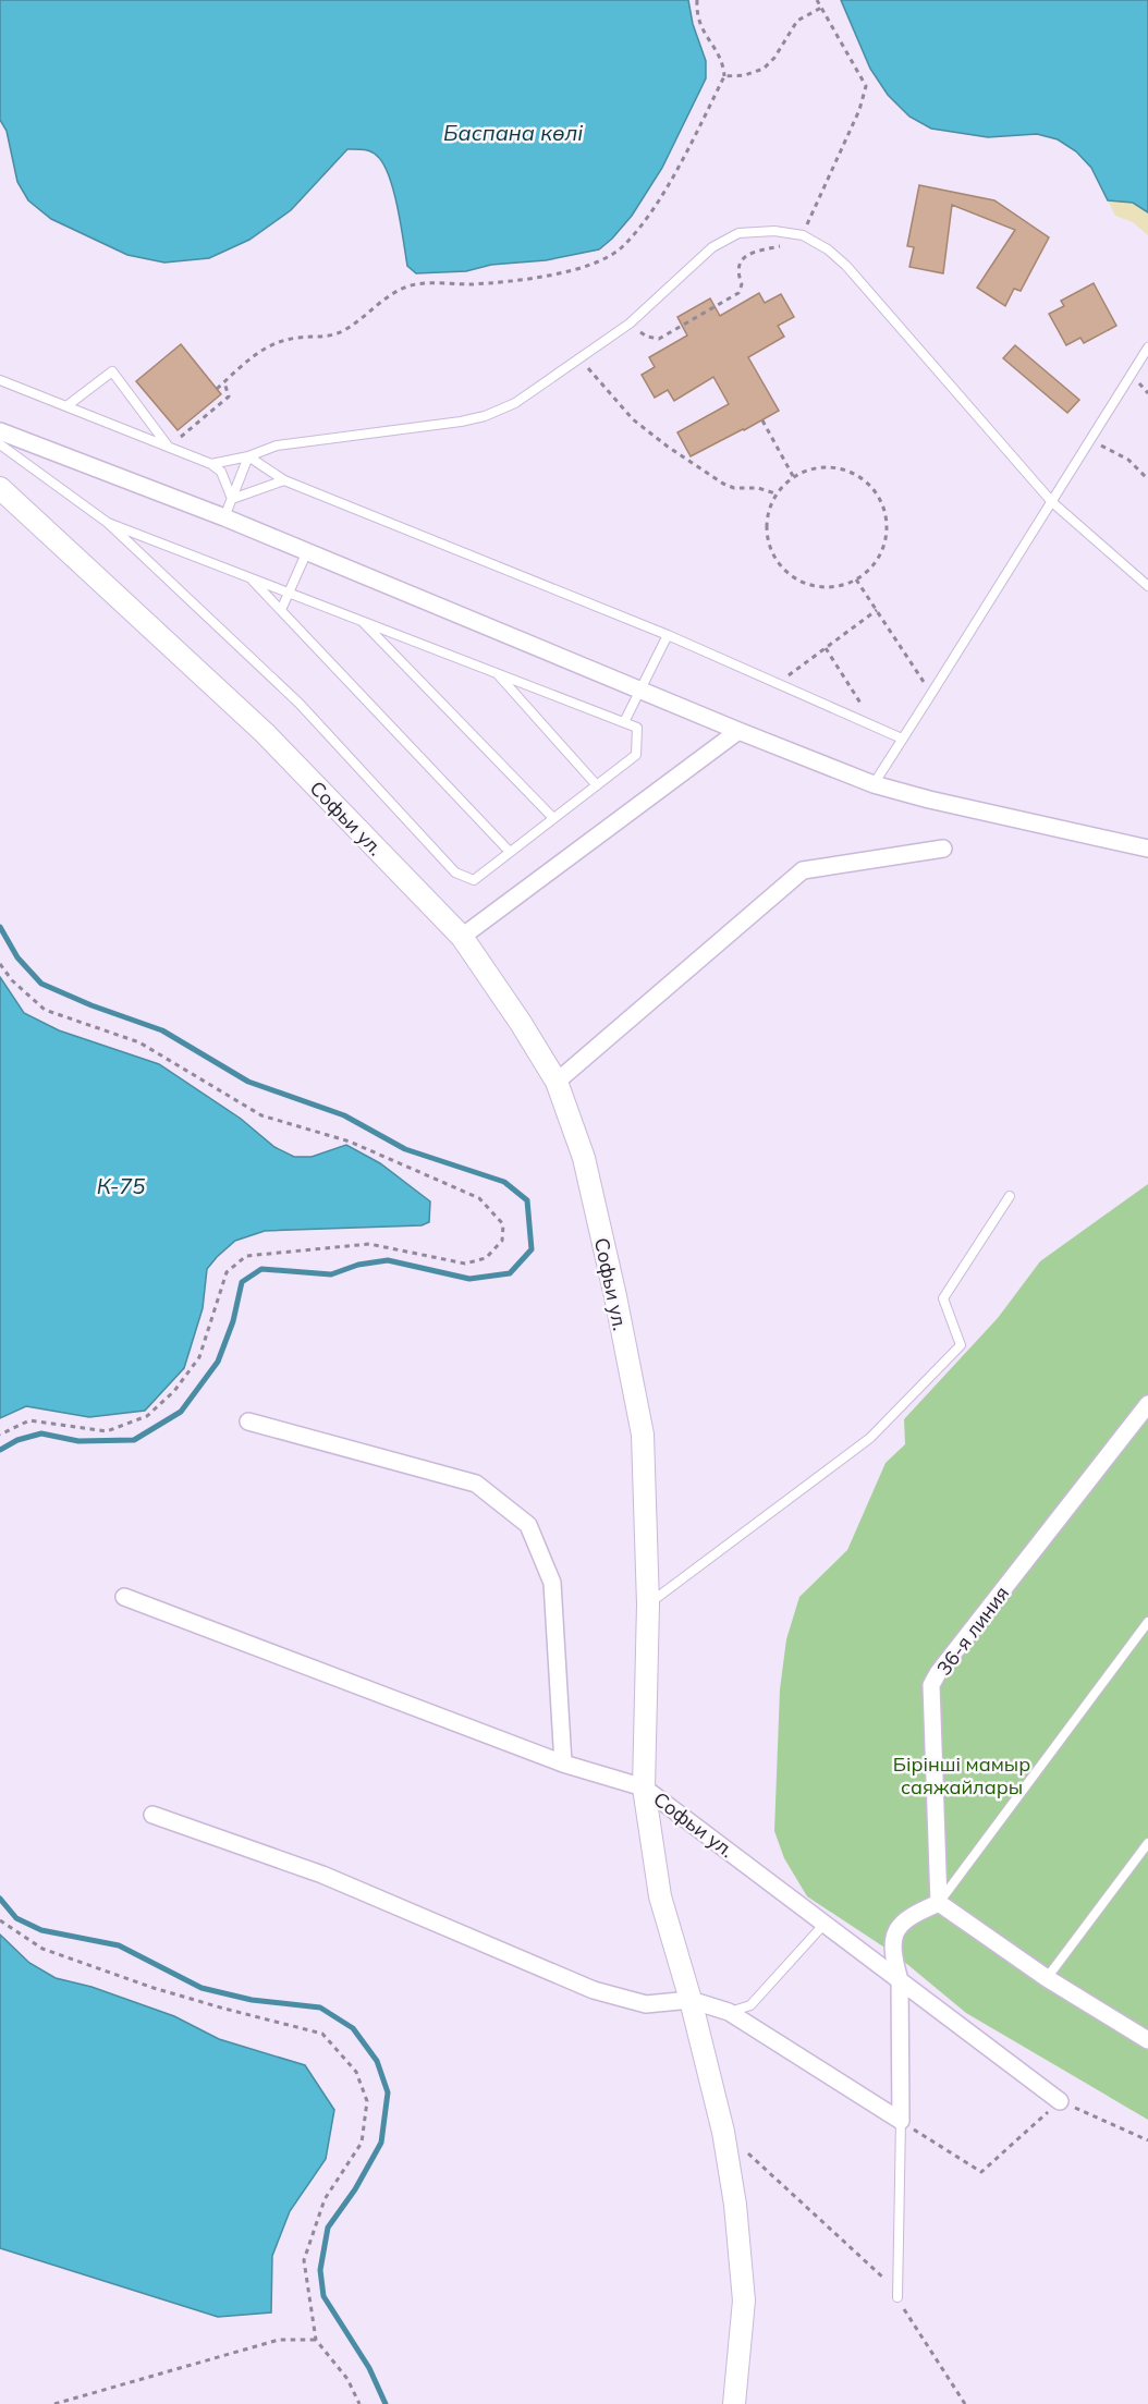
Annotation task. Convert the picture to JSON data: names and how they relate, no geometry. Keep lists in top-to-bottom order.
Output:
{
  "streets": {
    "street": ["Софьи ул.", "36-я линия"]
  },
  "water": ["Баспана көлі", "К-75"],
  "parks": ["Бірінші мамыр саяжайлары"]
}
